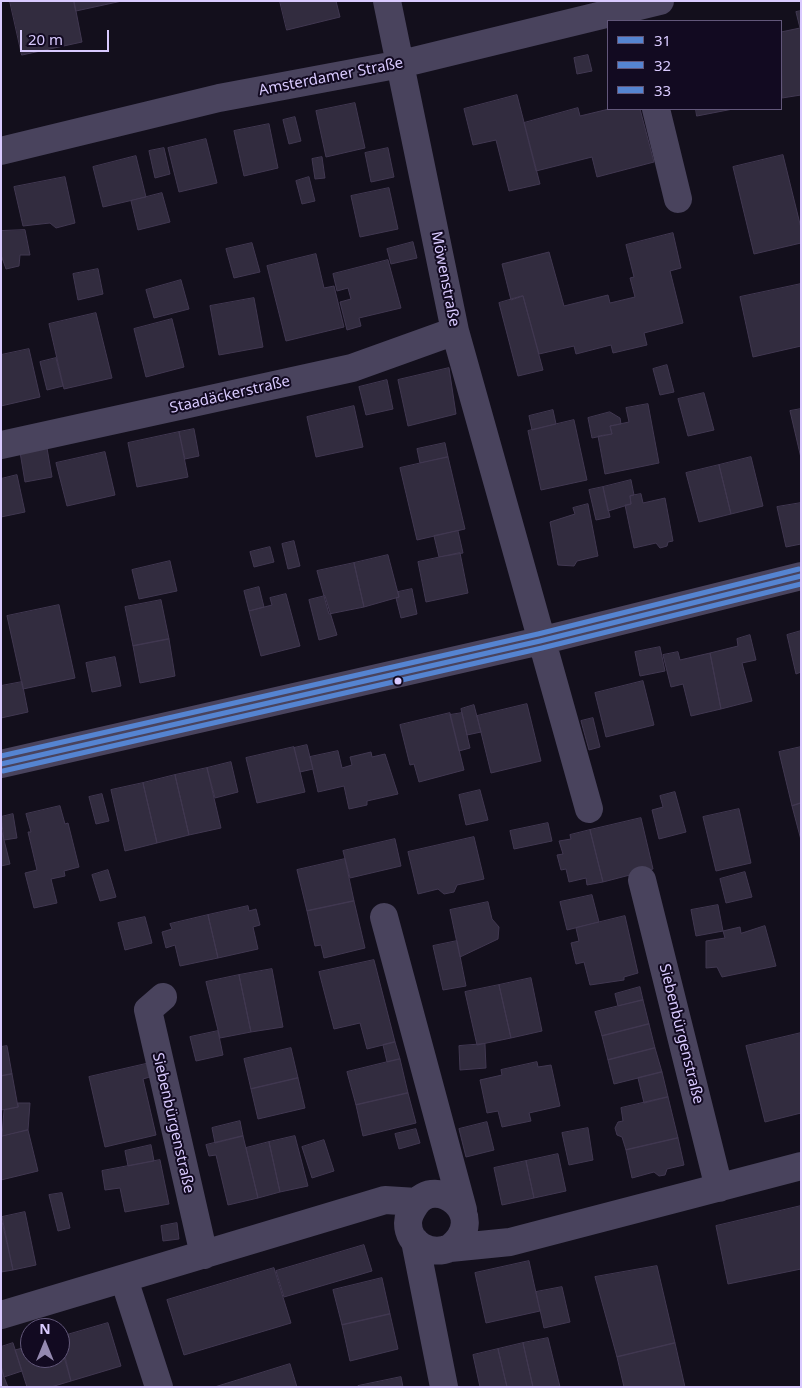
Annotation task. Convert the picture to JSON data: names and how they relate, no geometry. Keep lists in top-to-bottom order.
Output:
{
  "streets": {
    "street": [
      "Amsterdamer Straße",
      "Möwenstraße",
      "Staadäckerstraße",
      "Siebenbürgenstraße"
    ]
  },
  "crossings": [
    ["Amsterdamer Straße", "Möwenstraße"],
    ["Möwenstraße", "Staadäckerstraße"]
  ],
  "lines": ["transit line 33", "transit line 31", "transit line 32"],
  "legend": ["31", "32", "33"],
  "scale_bar": "20 m",
  "north": "top"
}
